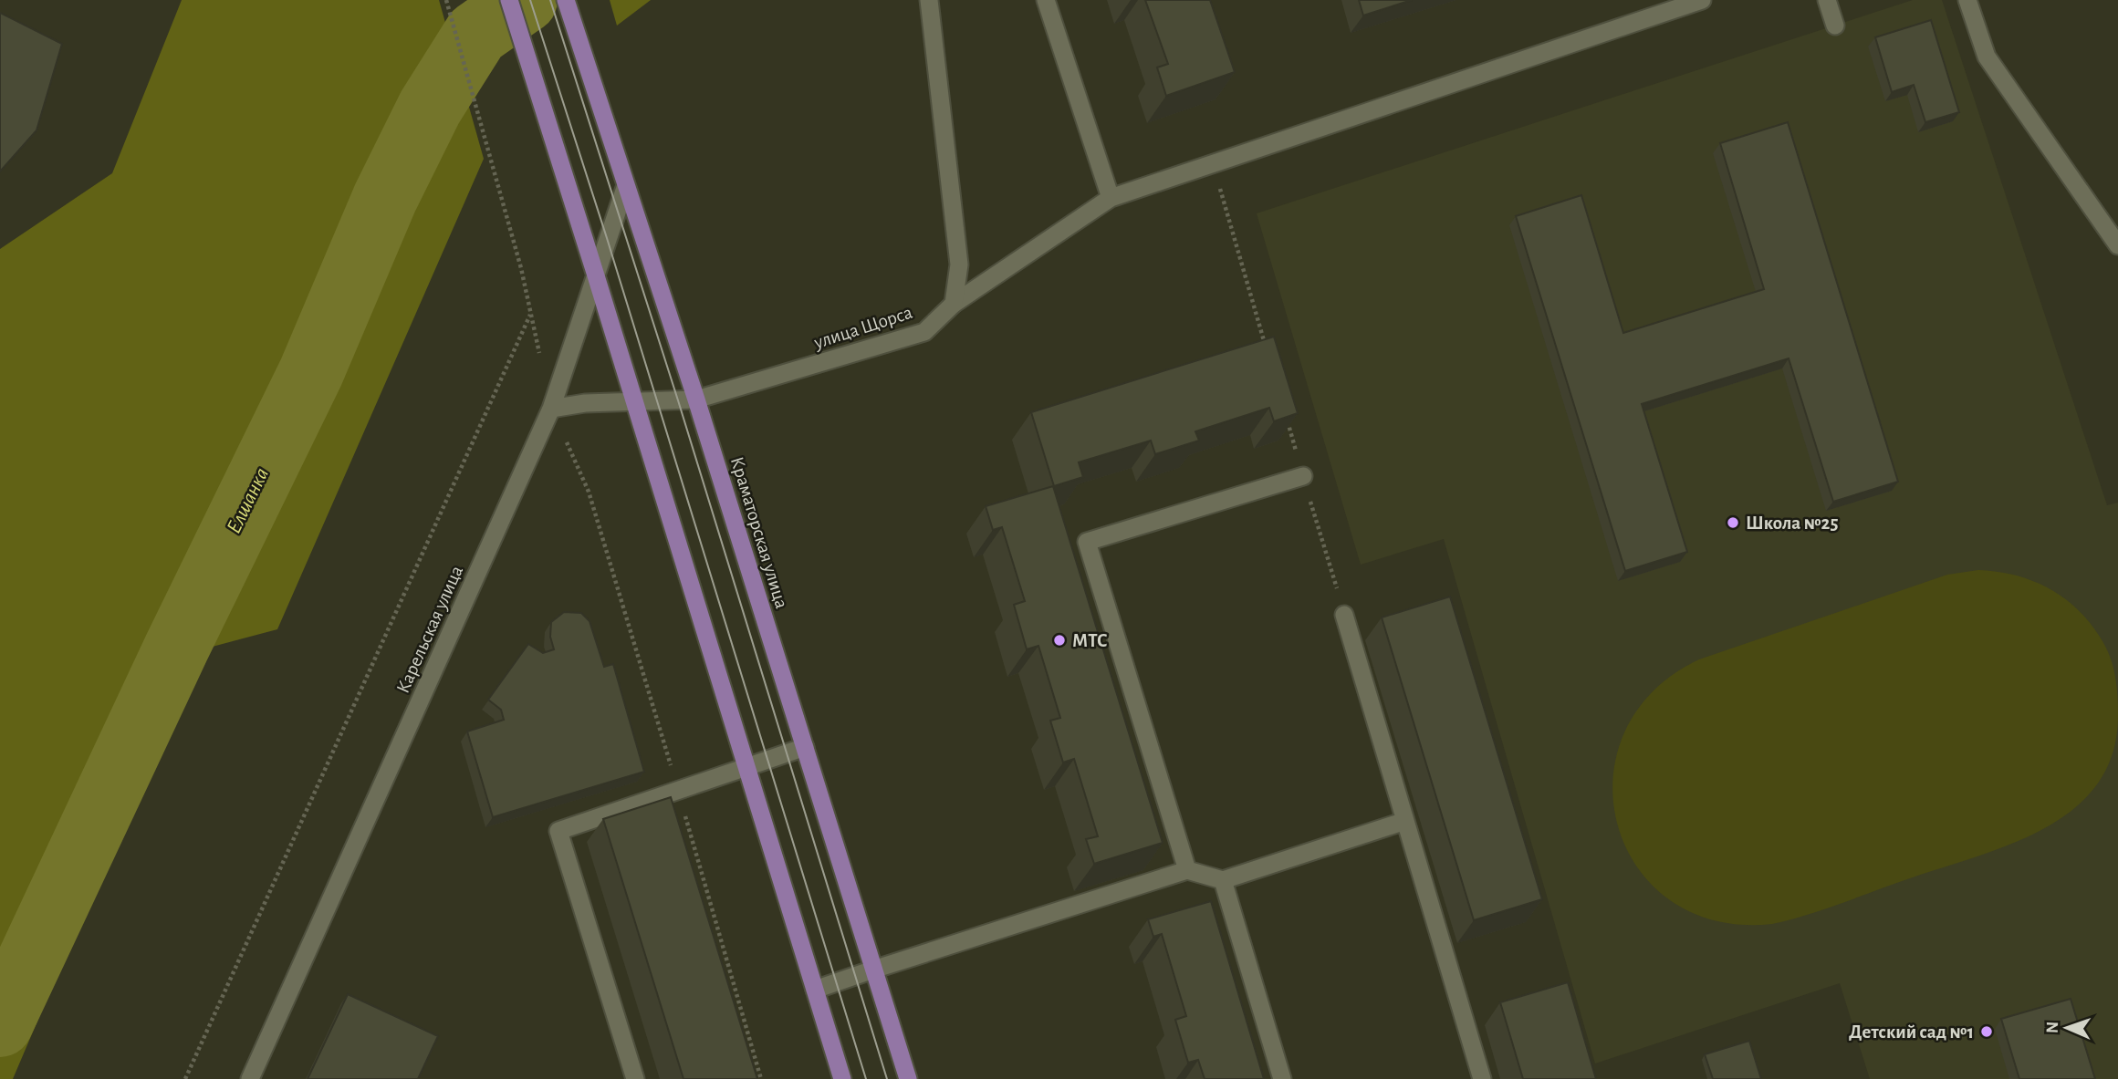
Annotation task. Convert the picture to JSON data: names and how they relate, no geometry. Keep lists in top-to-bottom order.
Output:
{
  "streets": {
    "main road": ["Краматорская улица"],
    "street": ["улица Щорса", "Карельская улица"]
  },
  "crossings": [
    ["улица Щорса", "Краматорская улица"],
    ["улица Щорса", "Карельская улица"],
    ["Краматорская улица", "Карельская улица"]
  ],
  "water": ["Елшанка"],
  "places": ["Школа №25", "МТС", "Детский сад №1"],
  "north": "left"
}
